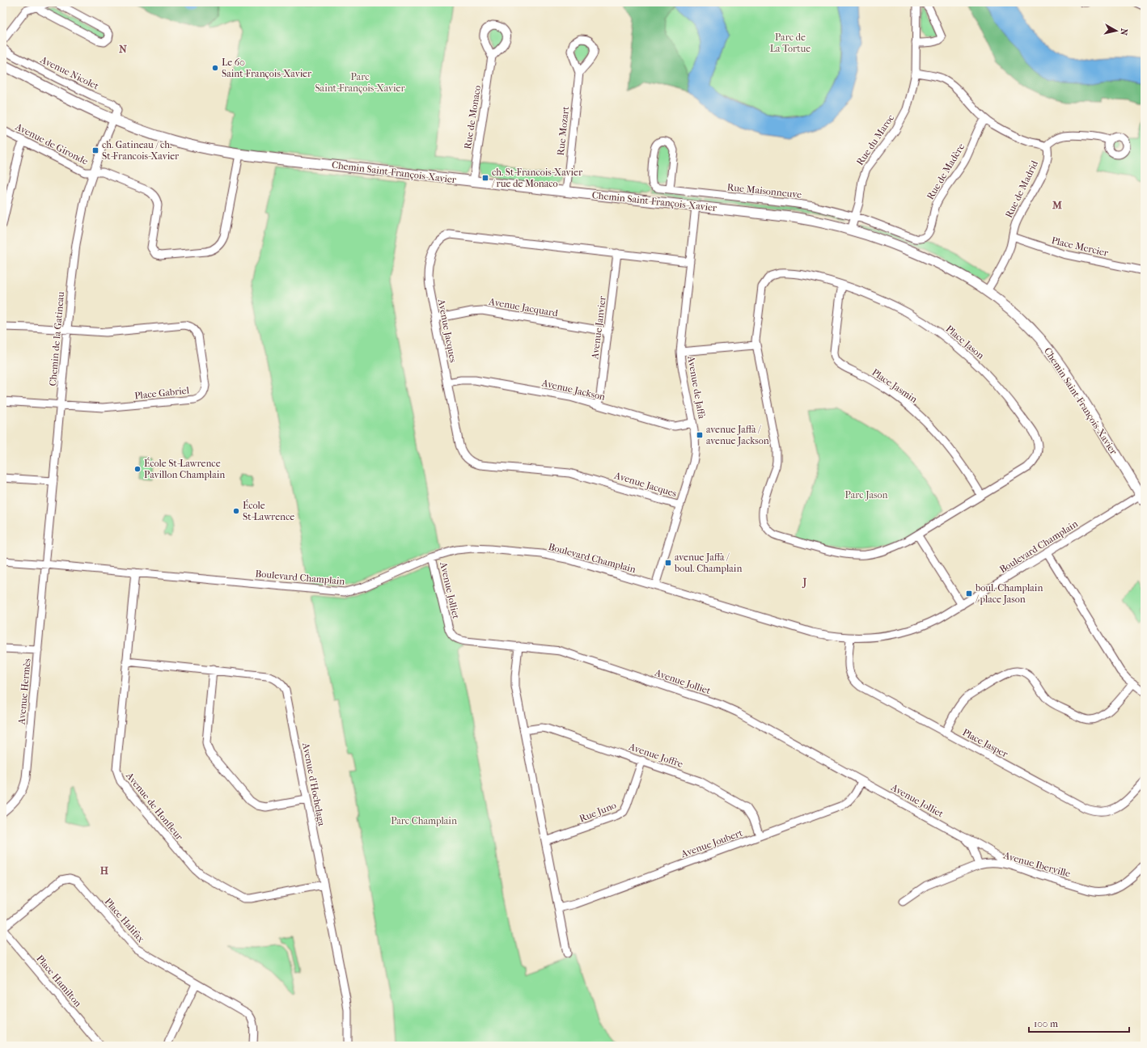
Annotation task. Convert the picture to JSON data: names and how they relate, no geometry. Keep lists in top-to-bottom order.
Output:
{
  "streets": {
    "street": [
      "Avenue Nicolet",
      "Rue de Monaco",
      "Rue Mozart",
      "Rue du Maroc",
      "Avenue de Gironde",
      "Rue de Madère",
      "Chemin Saint-François-Xavier",
      "Rue de Madrid",
      "Rue Maisonneuve",
      "Place Mercier",
      "Avenue Jacquard",
      "Avenue Janvier",
      "Avenue Jacques",
      "Chemin de la Gatineau",
      "Place Jason",
      "Place Jasmin",
      "Avenue de Jaffa",
      "Avenue Jackson",
      "Place Gabriel",
      "Boulevard Champlain",
      "Avenue Jolliet",
      "Avenue Hermès",
      "Place Jasper",
      "Avenue Joffre",
      "Avenue d'Hochelaga",
      "Avenue de Honfleur",
      "Rue Juno",
      "Avenue Joubert",
      "Avenue Iberville",
      "Place Halifax",
      "Place Hamilton"
    ]
  },
  "crossings": [
    ["Avenue Nicolet", "Chemin Saint-François-Xavier"],
    ["Avenue Nicolet", "Chemin de la Gatineau"],
    ["Rue de Monaco", "Chemin Saint-François-Xavier"],
    ["Rue Mozart", "Chemin Saint-François-Xavier"],
    ["Rue du Maroc", "Rue de Madère"],
    ["Rue du Maroc", "Chemin Saint-François-Xavier"],
    ["Rue du Maroc", "Rue Maisonneuve"],
    ["Avenue de Gironde", "Chemin Saint-François-Xavier"],
    ["Avenue de Gironde", "Chemin de la Gatineau"],
    ["Rue de Madère", "Rue Maisonneuve"],
    ["Chemin Saint-François-Xavier", "Rue de Madrid"],
    ["Chemin Saint-François-Xavier", "Chemin de la Gatineau"],
    ["Chemin Saint-François-Xavier", "Avenue de Jaffa"],
    ["Chemin Saint-François-Xavier", "Boulevard Champlain"],
    ["Rue de Madrid", "Place Mercier"],
    ["Avenue Jacquard", "Avenue Janvier"],
    ["Avenue Jacquard", "Avenue Jacques"],
    ["Avenue Janvier", "Avenue Jacques"],
    ["Avenue Janvier", "Avenue Jackson"],
    ["Avenue Jacques", "Avenue de Jaffa"],
    ["Avenue Jacques", "Avenue Jackson"],
    ["Chemin de la Gatineau", "Place Gabriel"],
    ["Chemin de la Gatineau", "Boulevard Champlain"],
    ["Chemin de la Gatineau", "Avenue Hermès"],
    ["Place Jason", "Place Jasmin"],
    ["Avenue de Jaffa", "Avenue Jackson"],
    ["Avenue de Jaffa", "Boulevard Champlain"],
    ["Boulevard Champlain", "Avenue Jolliet"],
    ["Boulevard Champlain", "Avenue Hermès"],
    ["Boulevard Champlain", "Place Jasper"],
    ["Boulevard Champlain", "Avenue de Honfleur"],
    ["Avenue Jolliet", "Avenue Joubert"],
    ["Avenue Jolliet", "Avenue Iberville"],
    ["Avenue Joffre", "Rue Juno"],
    ["Avenue Joffre", "Avenue Joubert"],
    ["Avenue d'Hochelaga", "Avenue de Honfleur"],
    ["Place Halifax", "Place Hamilton"]
  ],
  "districts": [
    "N",
    "M",
    "J",
    "H"
  ],
  "parks": [
    "Parc de La Tortue",
    "Parc Saint-François-Xavier",
    "Parc Jason",
    "Parc Champlain"
  ],
  "places": {
    "other": ["Le 60 Saint-François-Xavier", "École St-Lawrence Pavillon Champlain", "École St-Lawrence"],
    "transit": [
      "ch. Gatineau / ch. St-Francois-Xavier",
      "ch. St-Francois-Xavier / rue de Monaco",
      "avenue Jaffa / avenue Jackson",
      "avenue Jaffa / boul. Champlain",
      "boul. Champlain / place Jason"
    ]
  },
  "scale_bar": "100 m",
  "north": "right"
}
